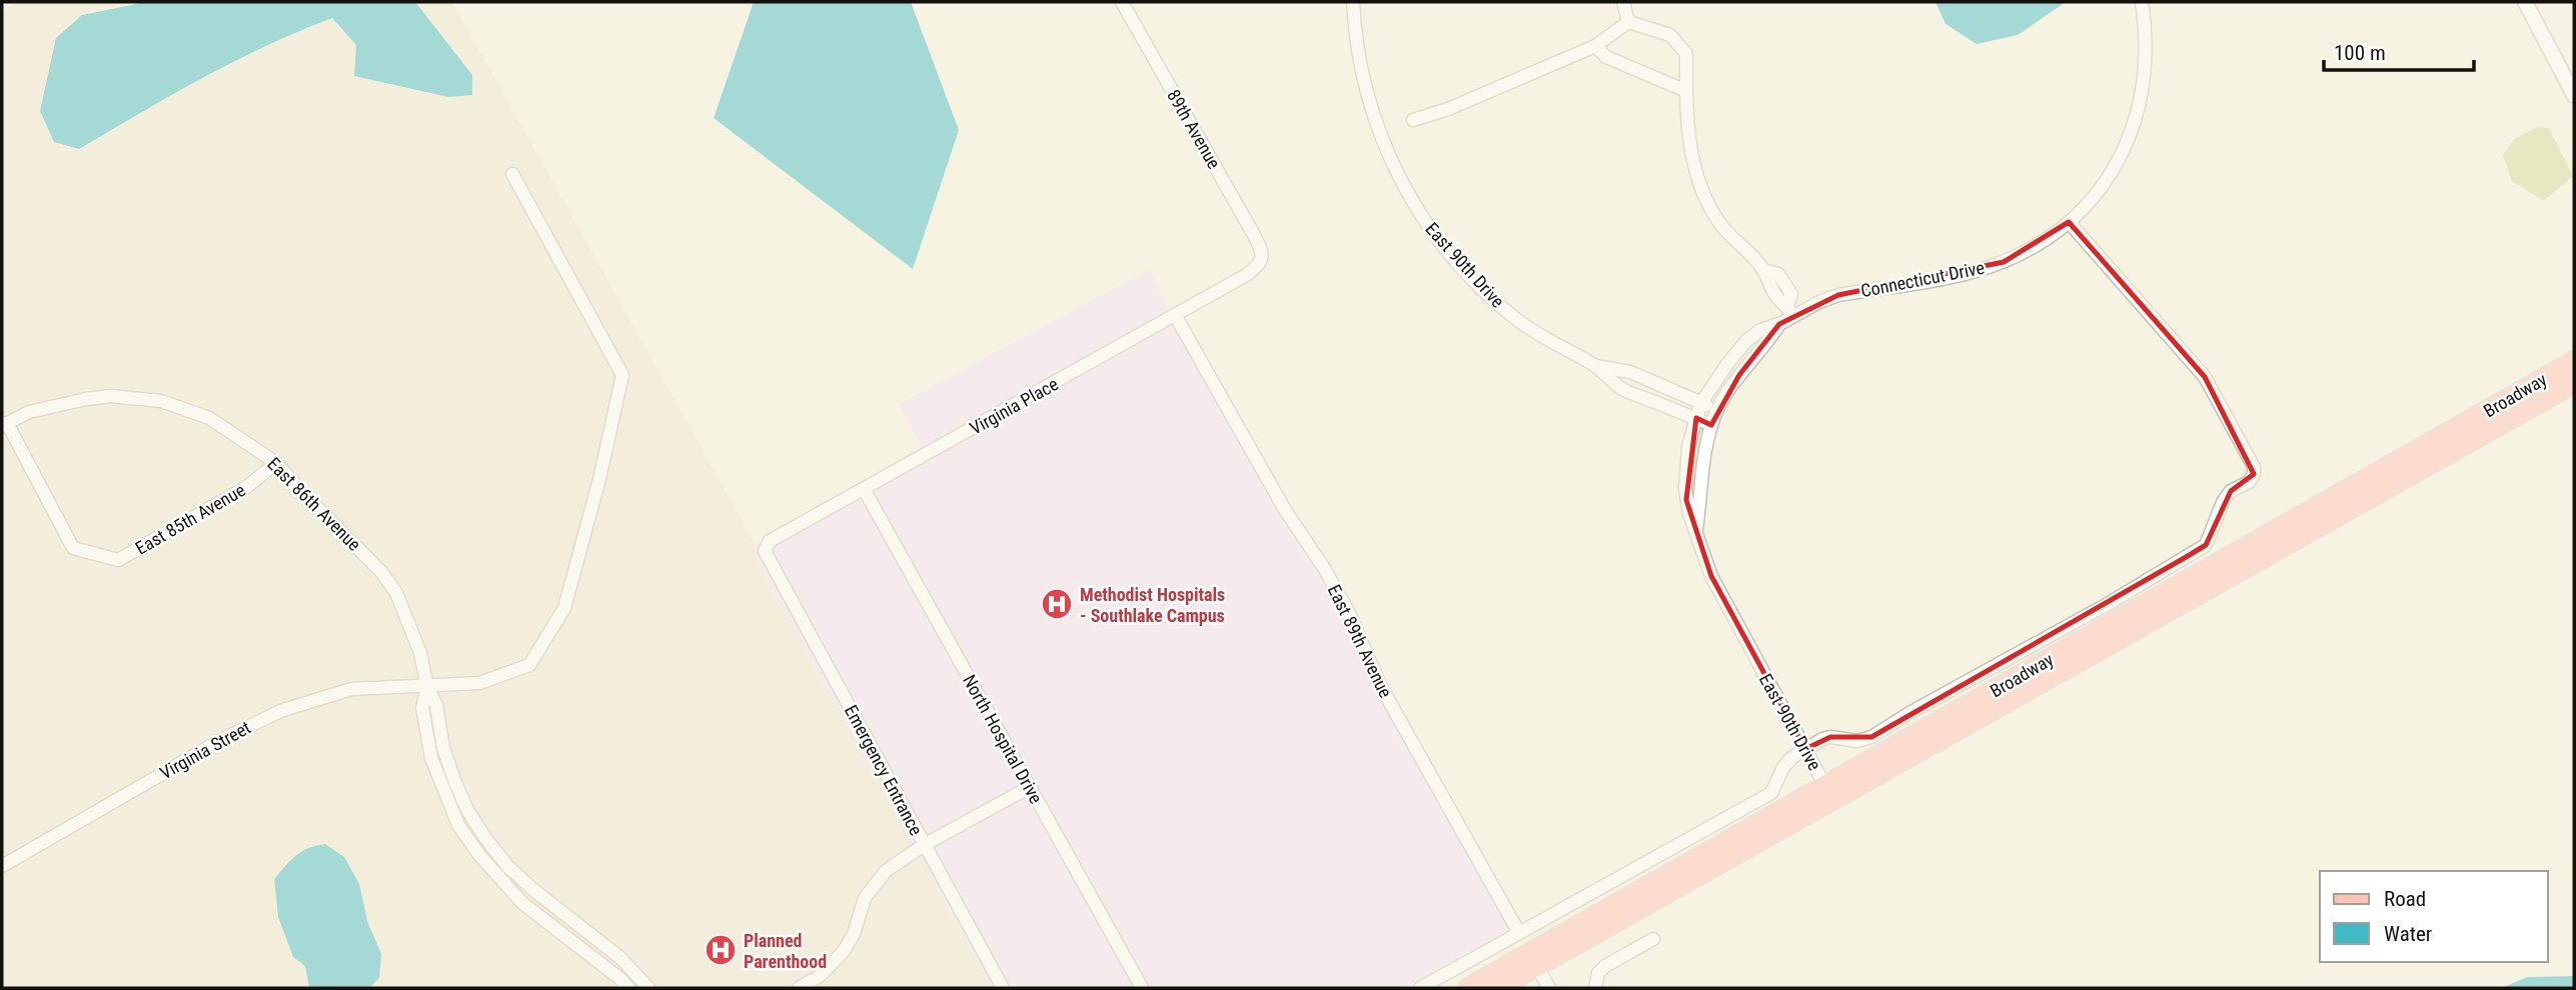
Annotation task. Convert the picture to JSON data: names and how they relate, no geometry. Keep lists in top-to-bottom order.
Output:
{
  "streets": {
    "main road": ["Broadway"],
    "street": [
      "89th Avenue",
      "East 90th Drive",
      "Connecticut Drive",
      "Virginia Place",
      "East 86th Avenue",
      "East 85th Avenue",
      "East 89th Avenue",
      "North Hospital Drive",
      "Virginia Street",
      "Emergency Entrance"
    ]
  },
  "crossings": [
    ["89th Avenue", "Virginia Place"],
    ["East 90th Drive", "Connecticut Drive"],
    ["East 90th Drive", "Broadway"],
    ["Virginia Place", "East 89th Avenue"],
    ["Virginia Place", "North Hospital Drive"],
    ["Virginia Place", "Emergency Entrance"],
    ["East 86th Avenue", "East 85th Avenue"],
    ["East 86th Avenue", "Virginia Street"]
  ],
  "places": {
    "hospital": ["Methodist Hospitals - Southlake Campus", "Planned Parenthood"]
  },
  "legend": ["Road", "Water"],
  "scale_bar": "100 m"
}
